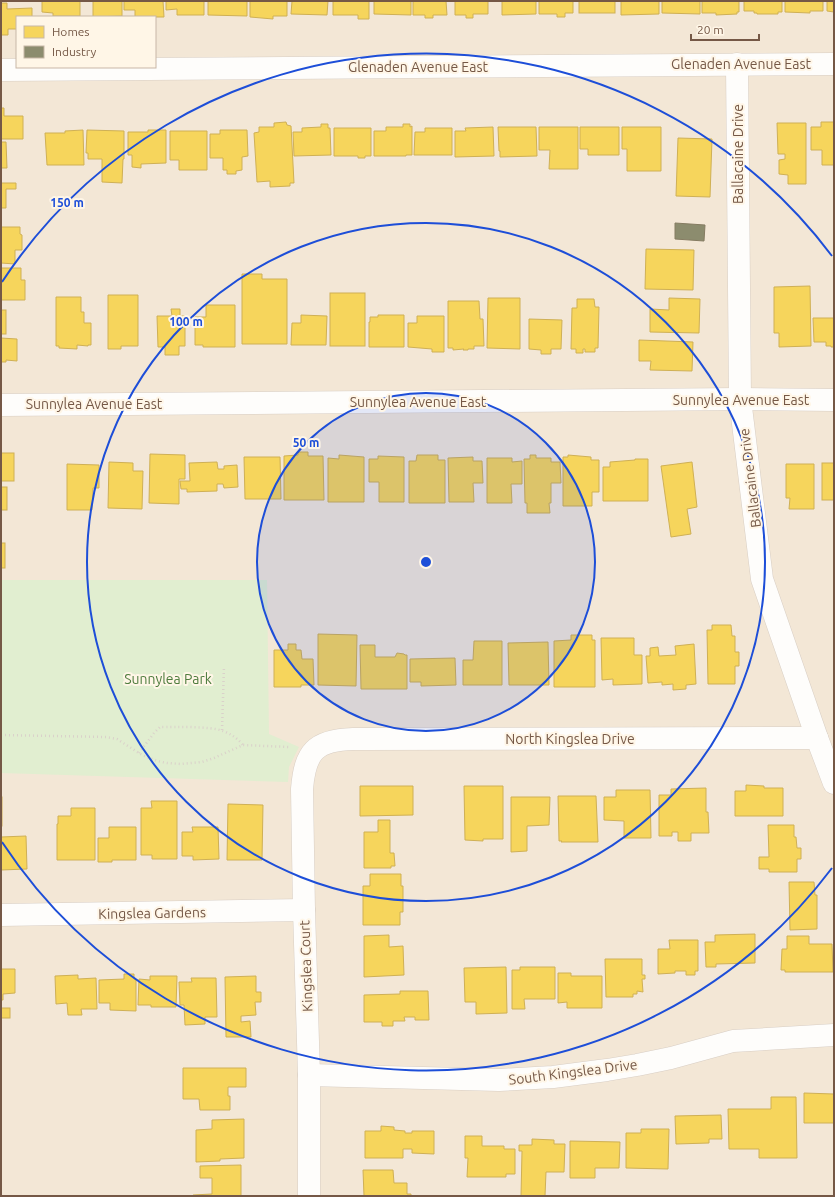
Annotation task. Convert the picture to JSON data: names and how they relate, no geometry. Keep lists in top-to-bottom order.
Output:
{
  "streets": {
    "street": [
      "Glenaden Avenue East",
      "Ballacaine Drive",
      "Sunnylea Avenue East",
      "North Kingslea Drive",
      "Kingslea Gardens",
      "Kingslea Court",
      "South Kingslea Drive"
    ]
  },
  "crossings": [
    ["Glenaden Avenue East", "Ballacaine Drive"],
    ["Ballacaine Drive", "Sunnylea Avenue East"],
    ["Ballacaine Drive", "North Kingslea Drive"],
    ["North Kingslea Drive", "Kingslea Court"],
    ["Kingslea Gardens", "Kingslea Court"],
    ["Kingslea Court", "South Kingslea Drive"]
  ],
  "parks": ["Sunnylea Park"],
  "legend": ["Homes", "Industry"],
  "scale_bar": "20 m",
  "rings": ["150 m", "100 m", "50 m"]
}
